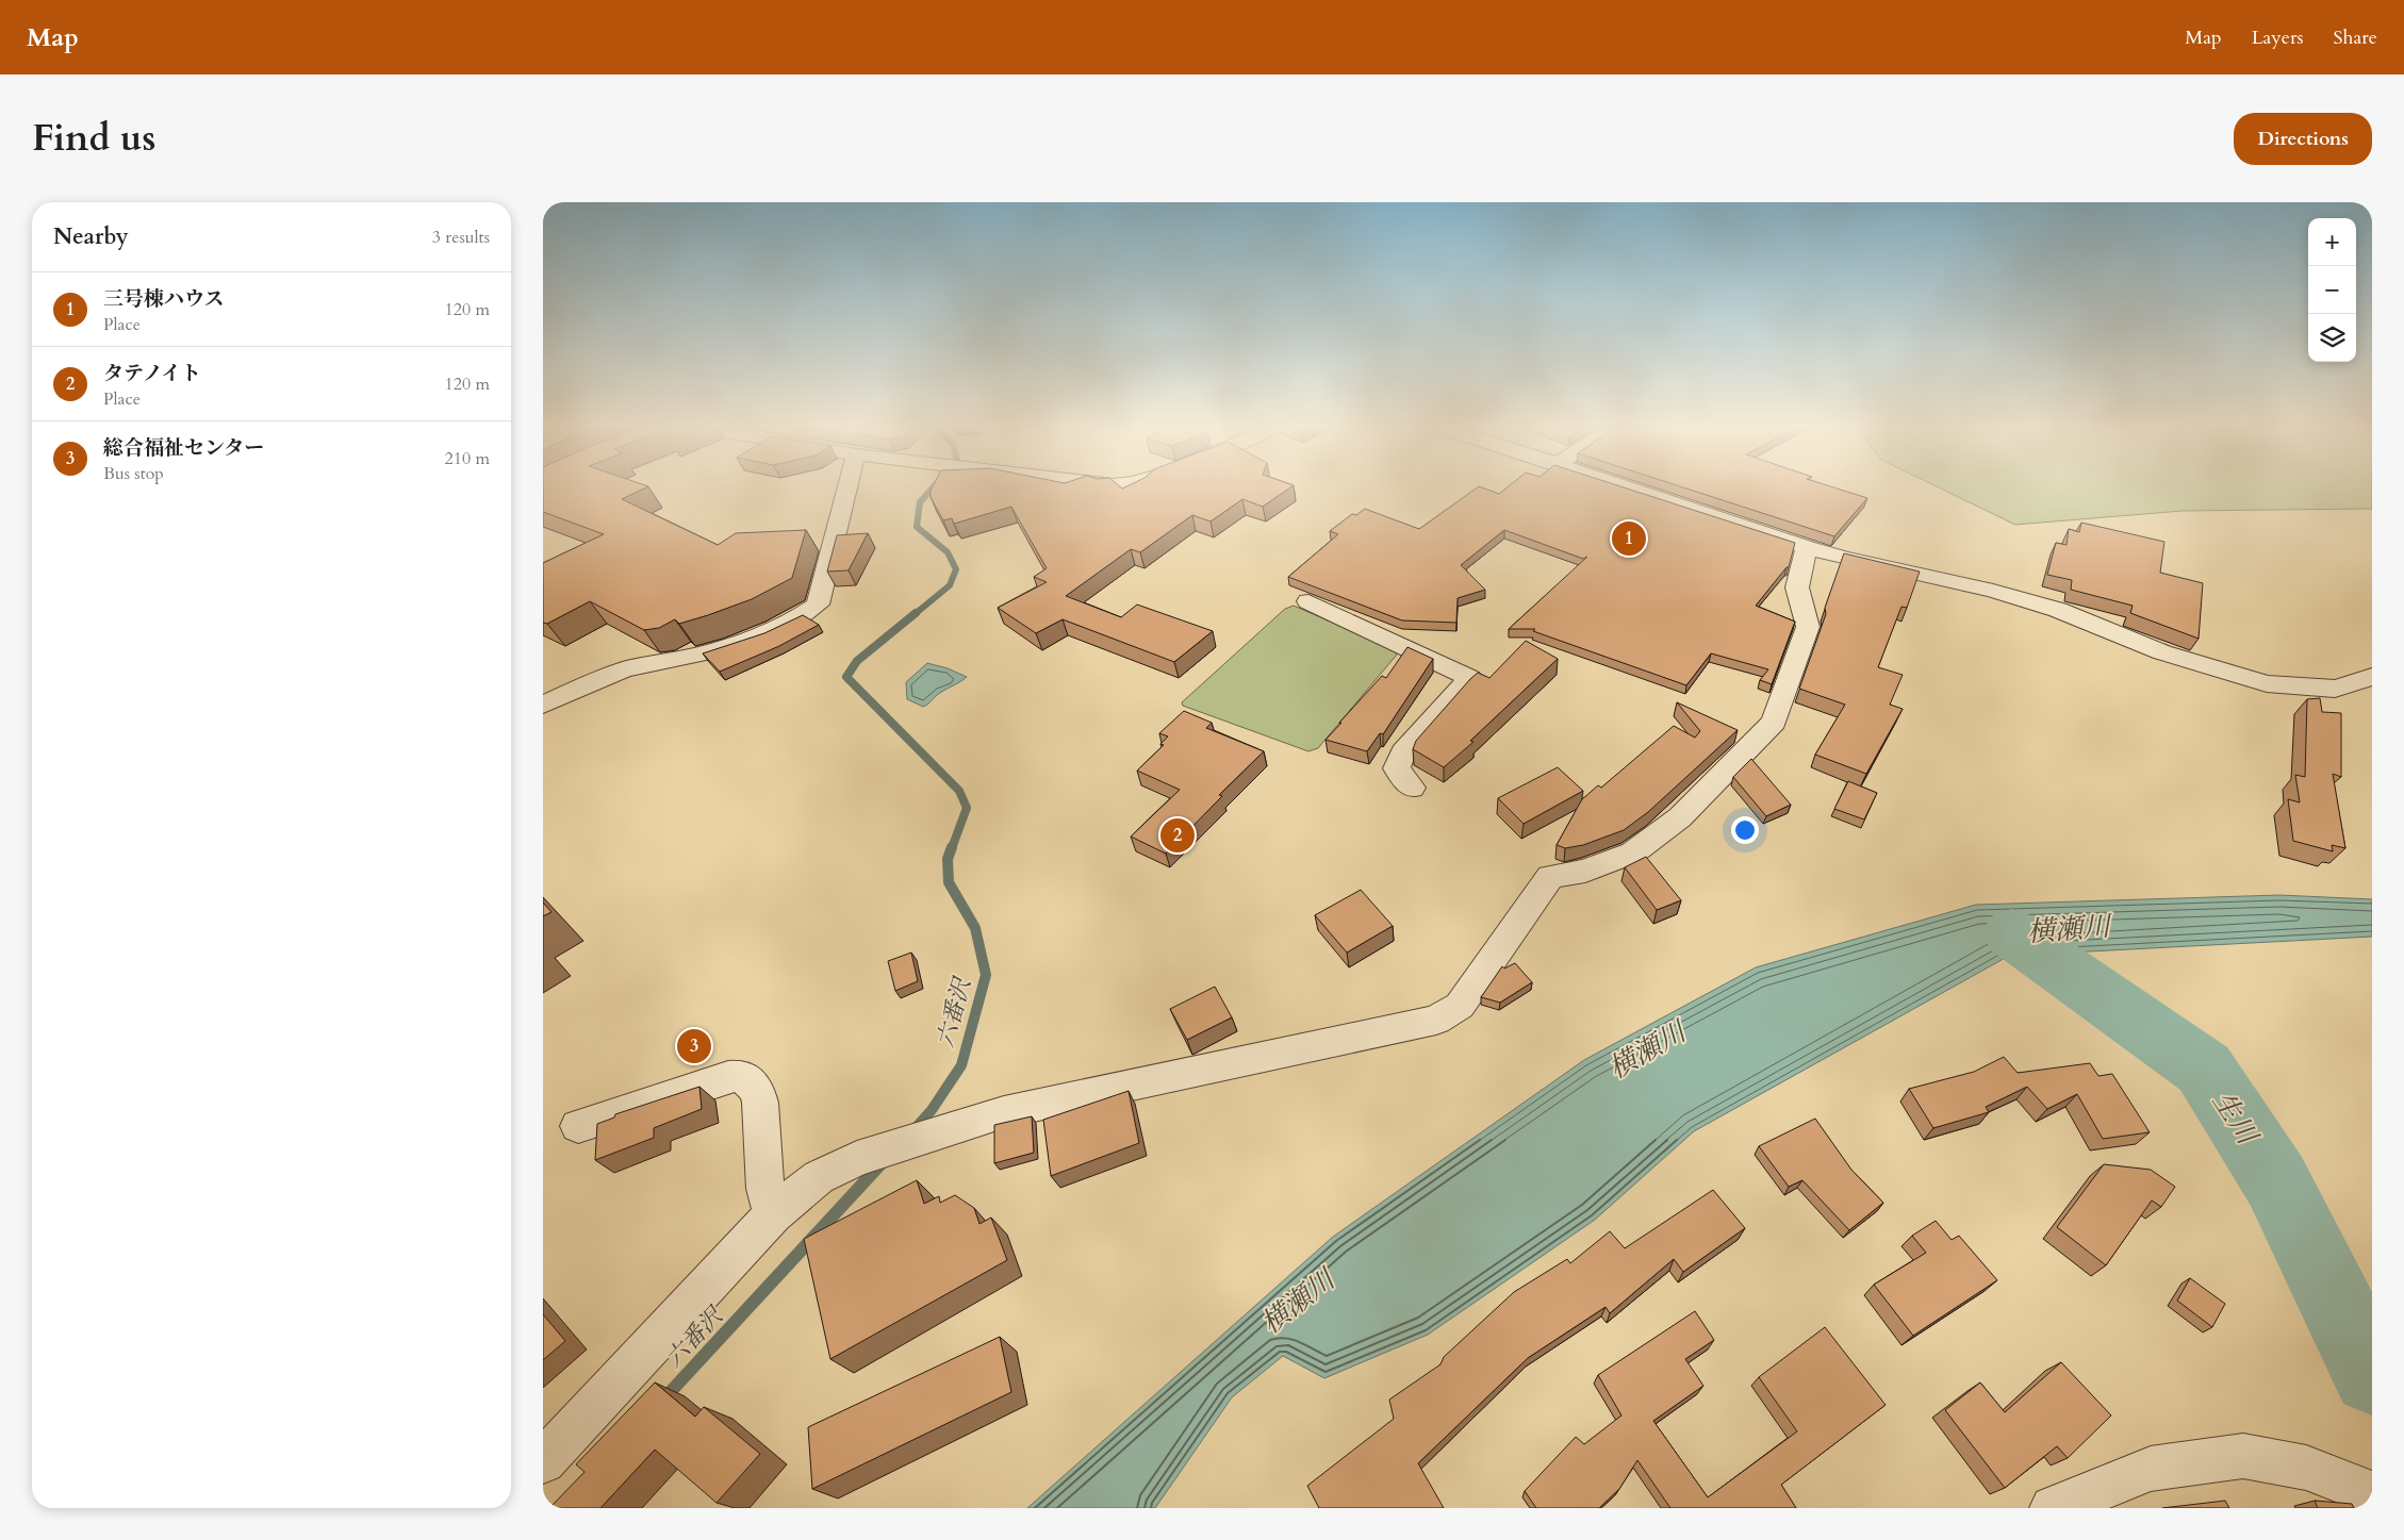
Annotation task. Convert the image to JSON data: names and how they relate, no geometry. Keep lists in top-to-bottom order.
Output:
{
  "water": ["横瀬川", "六番沢", "生川"],
  "page": {
    "header": "Map",
    "nav": ["Map", "Layers", "Share"],
    "title": "Find us",
    "buttons": "Directions",
    "heading": ["Nearby", "3 results"],
    "map_buttons": ["+", "−"],
    "list": [
      {
        "mark": "1",
        "name": "三号棟ハウス",
        "note": "Place",
        "value": "120 m"
      },
      {
        "mark": "2",
        "name": "タテノイト",
        "note": "Place",
        "value": "120 m"
      },
      {
        "mark": "3",
        "name": "総合福祉センター",
        "note": "Bus stop",
        "value": "210 m"
      }
    ],
    "pins": ["1", "2", "3"]
  }
}
